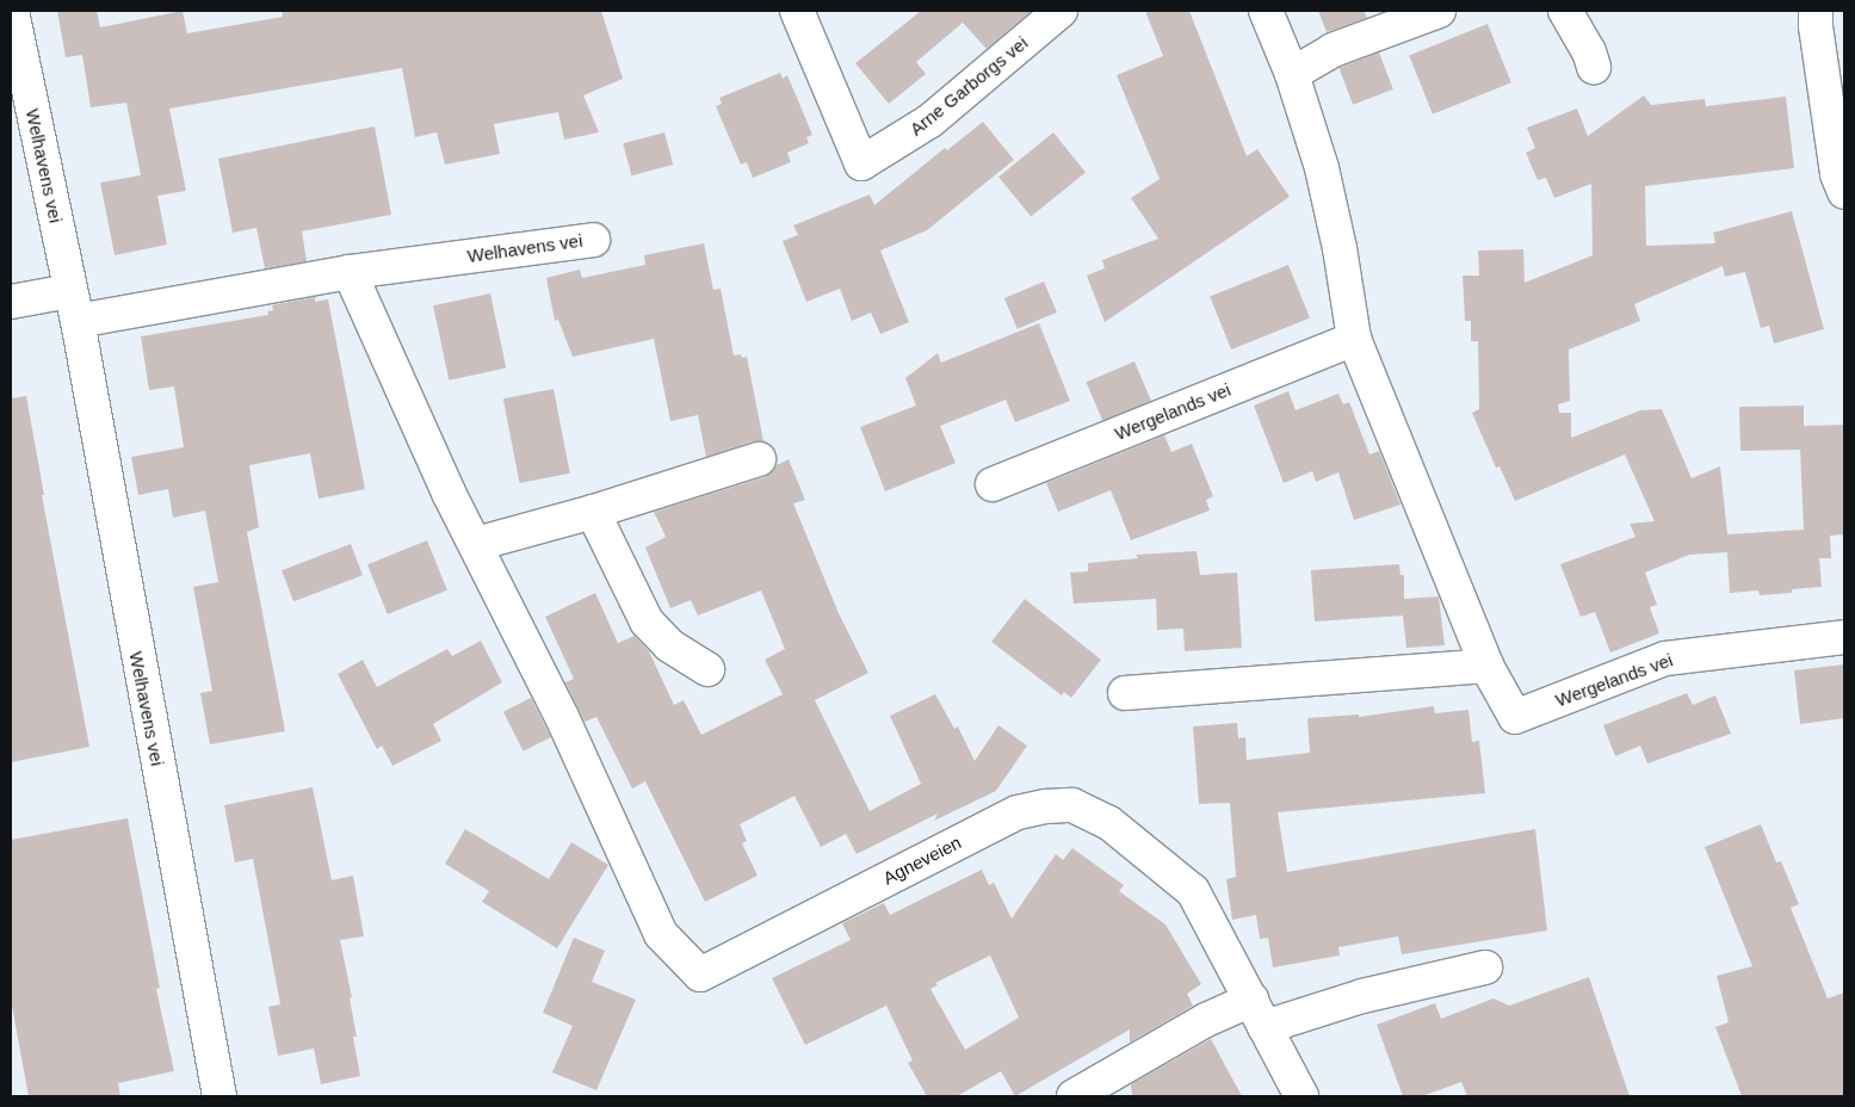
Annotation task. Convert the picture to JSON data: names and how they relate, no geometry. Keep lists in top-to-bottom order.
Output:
{
  "streets": {
    "street": [
      "Arne Garborgs vei",
      "Welhavens vei",
      "Wergelands vei",
      "Agneveien"
    ]
  }
}
